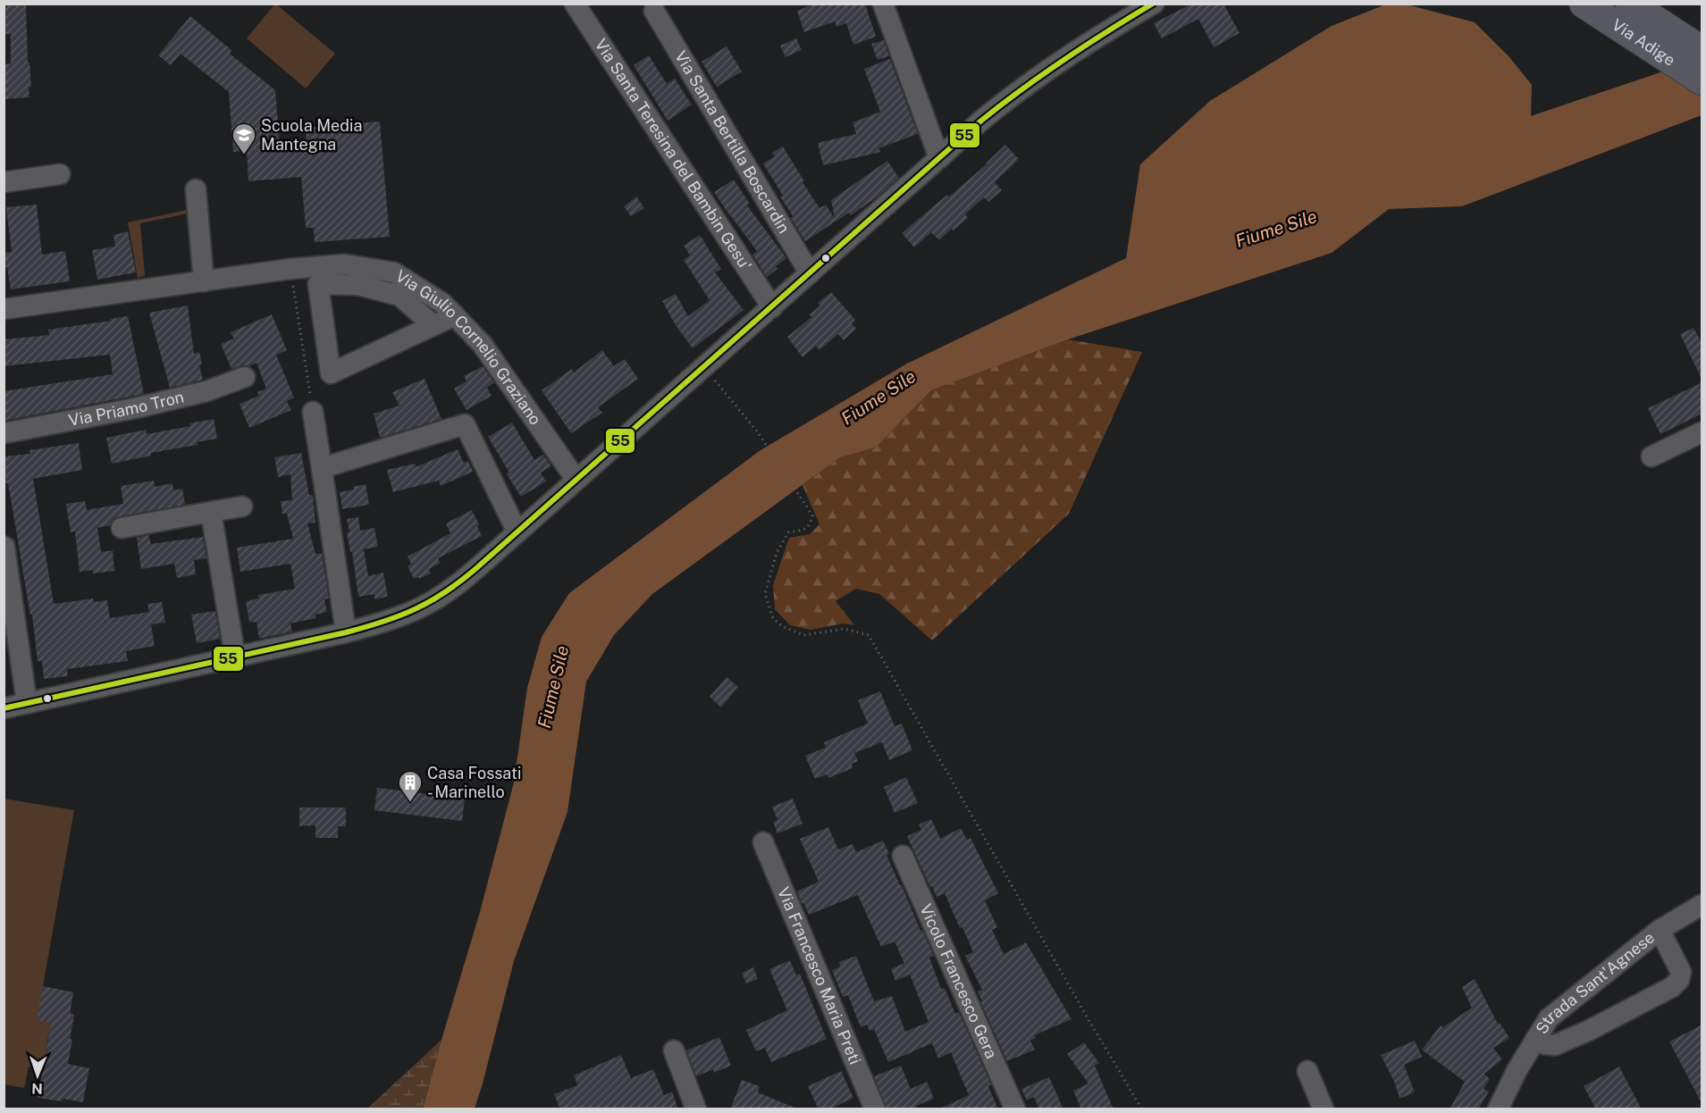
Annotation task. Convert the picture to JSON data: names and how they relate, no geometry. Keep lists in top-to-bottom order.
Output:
{
  "streets": {
    "highway": ["Via Adige"],
    "street": [
      "Via Santa Bertilla Boscardin",
      "Via Santa Teresina del Bambin Gesu'",
      "Via Giulio Cornelio Graziano",
      "Via Priamo Tron",
      "Via Francesco Maria Preti",
      "Vicolo Francesco Gera",
      "Strada Sant'Agnese"
    ]
  },
  "water": ["Fiume Sile"],
  "places": {
    "school or university": ["Scuola Media Mantegna"],
    "building": ["Casa Fossati - Marinello"]
  },
  "lines": ["transit line 55"],
  "north": "bottom"
}
